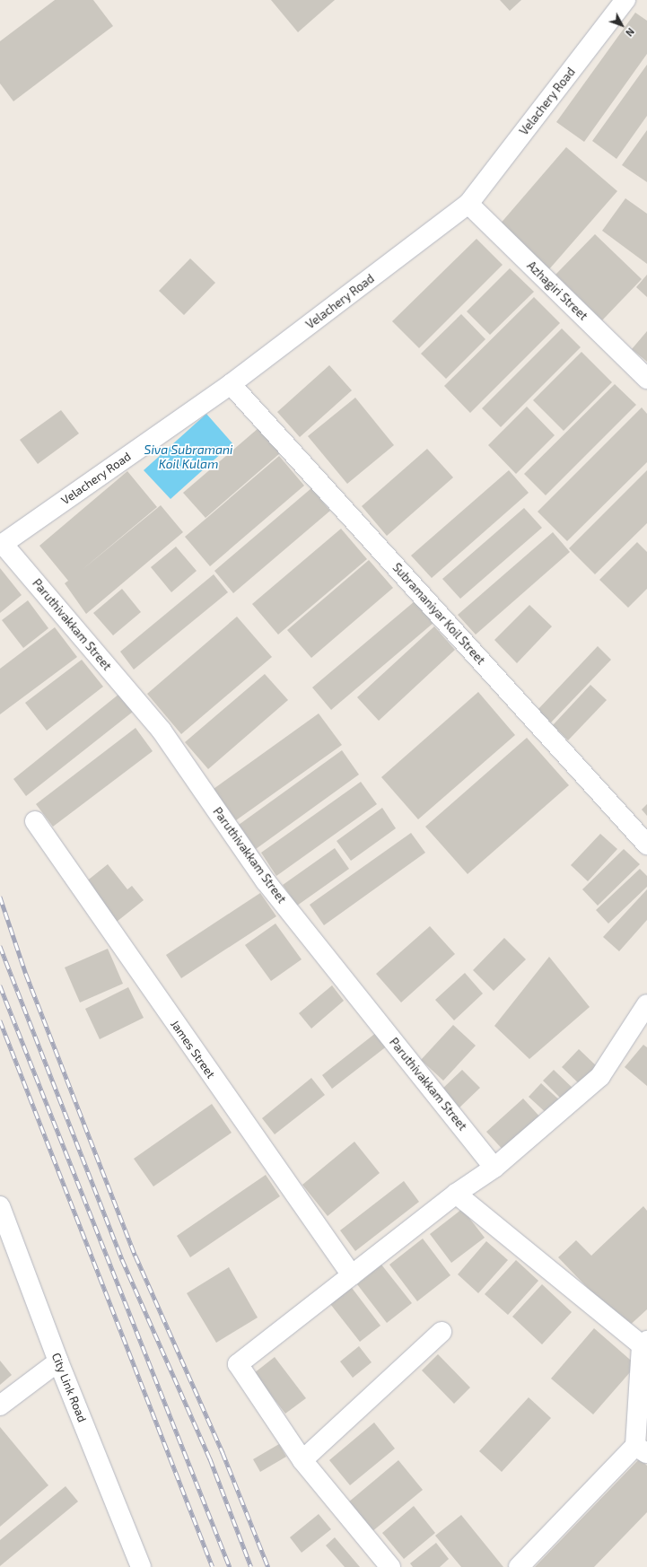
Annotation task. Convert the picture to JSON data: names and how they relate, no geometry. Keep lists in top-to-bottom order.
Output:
{
  "streets": {
    "street": [
      "Velachery Road",
      "Azhagiri Street",
      "Subramaniyar Koil Street",
      "Paruthivakkam Street",
      "James Street",
      "City Link Road"
    ]
  },
  "crossings": [
    ["Velachery Road", "Azhagiri Street"],
    ["Velachery Road", "Subramaniyar Koil Street"],
    ["Velachery Road", "Paruthivakkam Street"]
  ],
  "water": ["Siva Subramani Koil Kulam"],
  "north": "bottom right"
}
